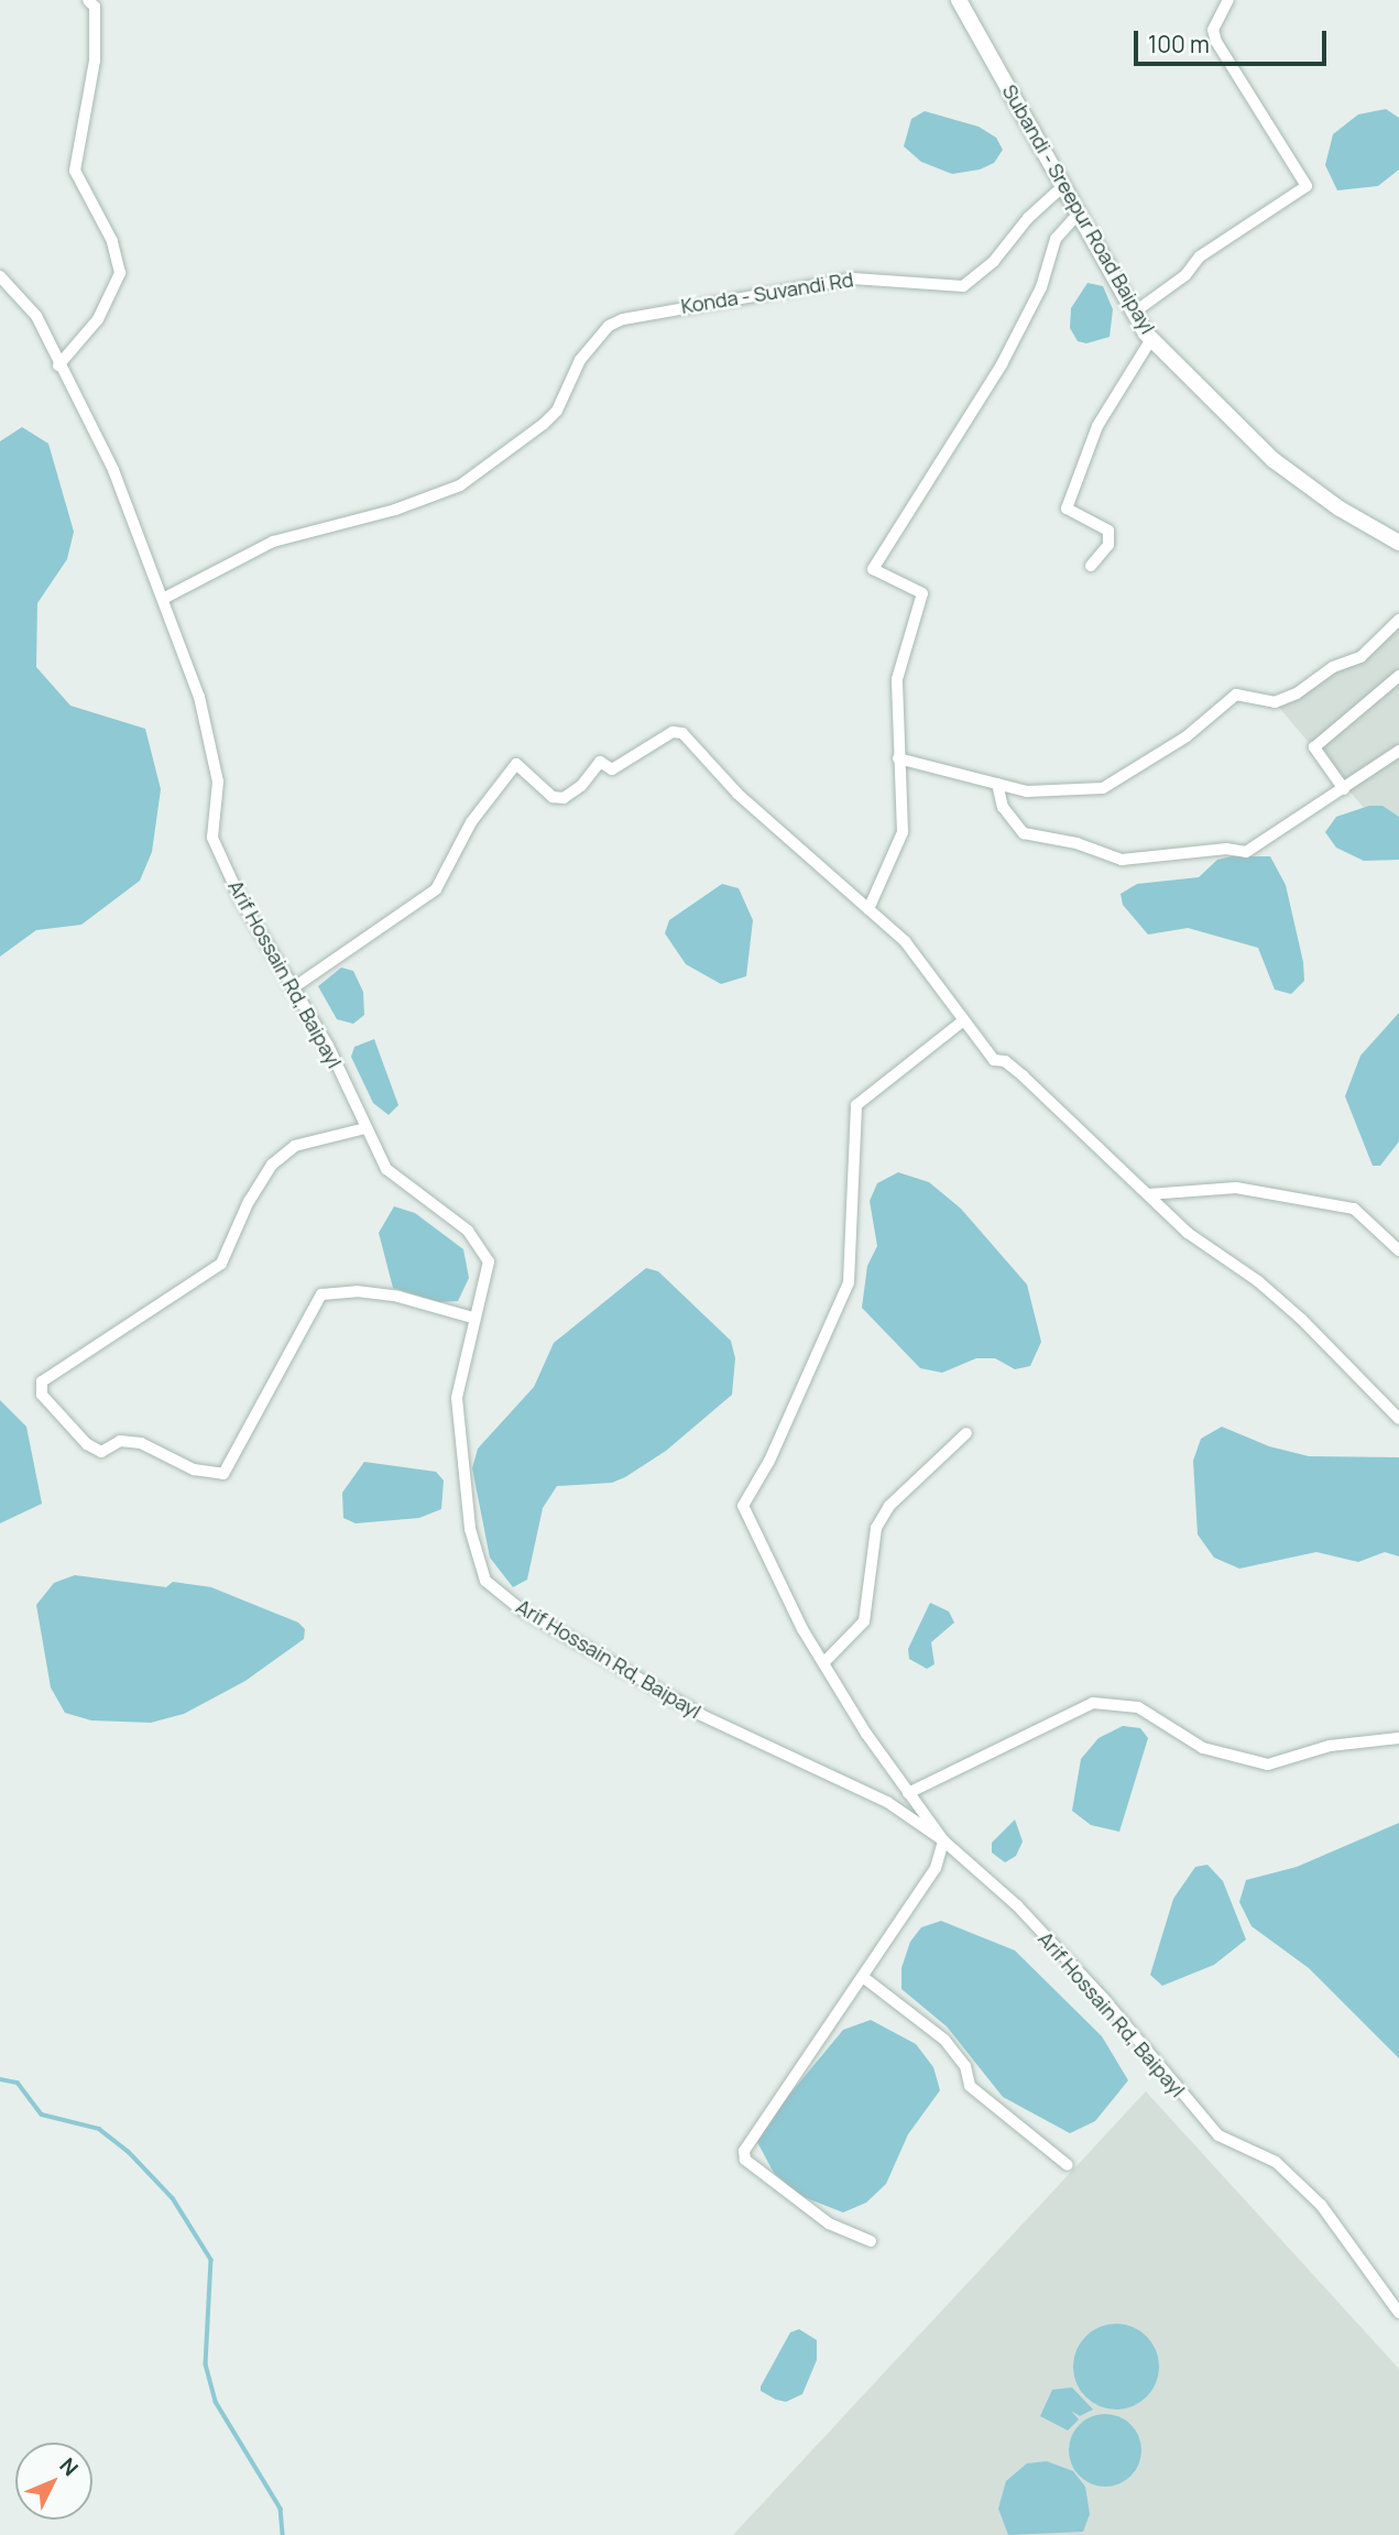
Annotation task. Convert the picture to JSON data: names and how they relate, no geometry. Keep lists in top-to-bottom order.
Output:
{
  "streets": {
    "street": ["Subandi - Sreepur Road Baipayl", "Konda - Suvandi Rd", "Arif Hossain Rd, Baipayl"]
  },
  "crossings": [
    ["Subandi - Sreepur Road Baipayl", "Konda - Suvandi Rd"],
    ["Konda - Suvandi Rd", "Arif Hossain Rd, Baipayl"]
  ],
  "scale_bar": "100 m",
  "north": "top right"
}
